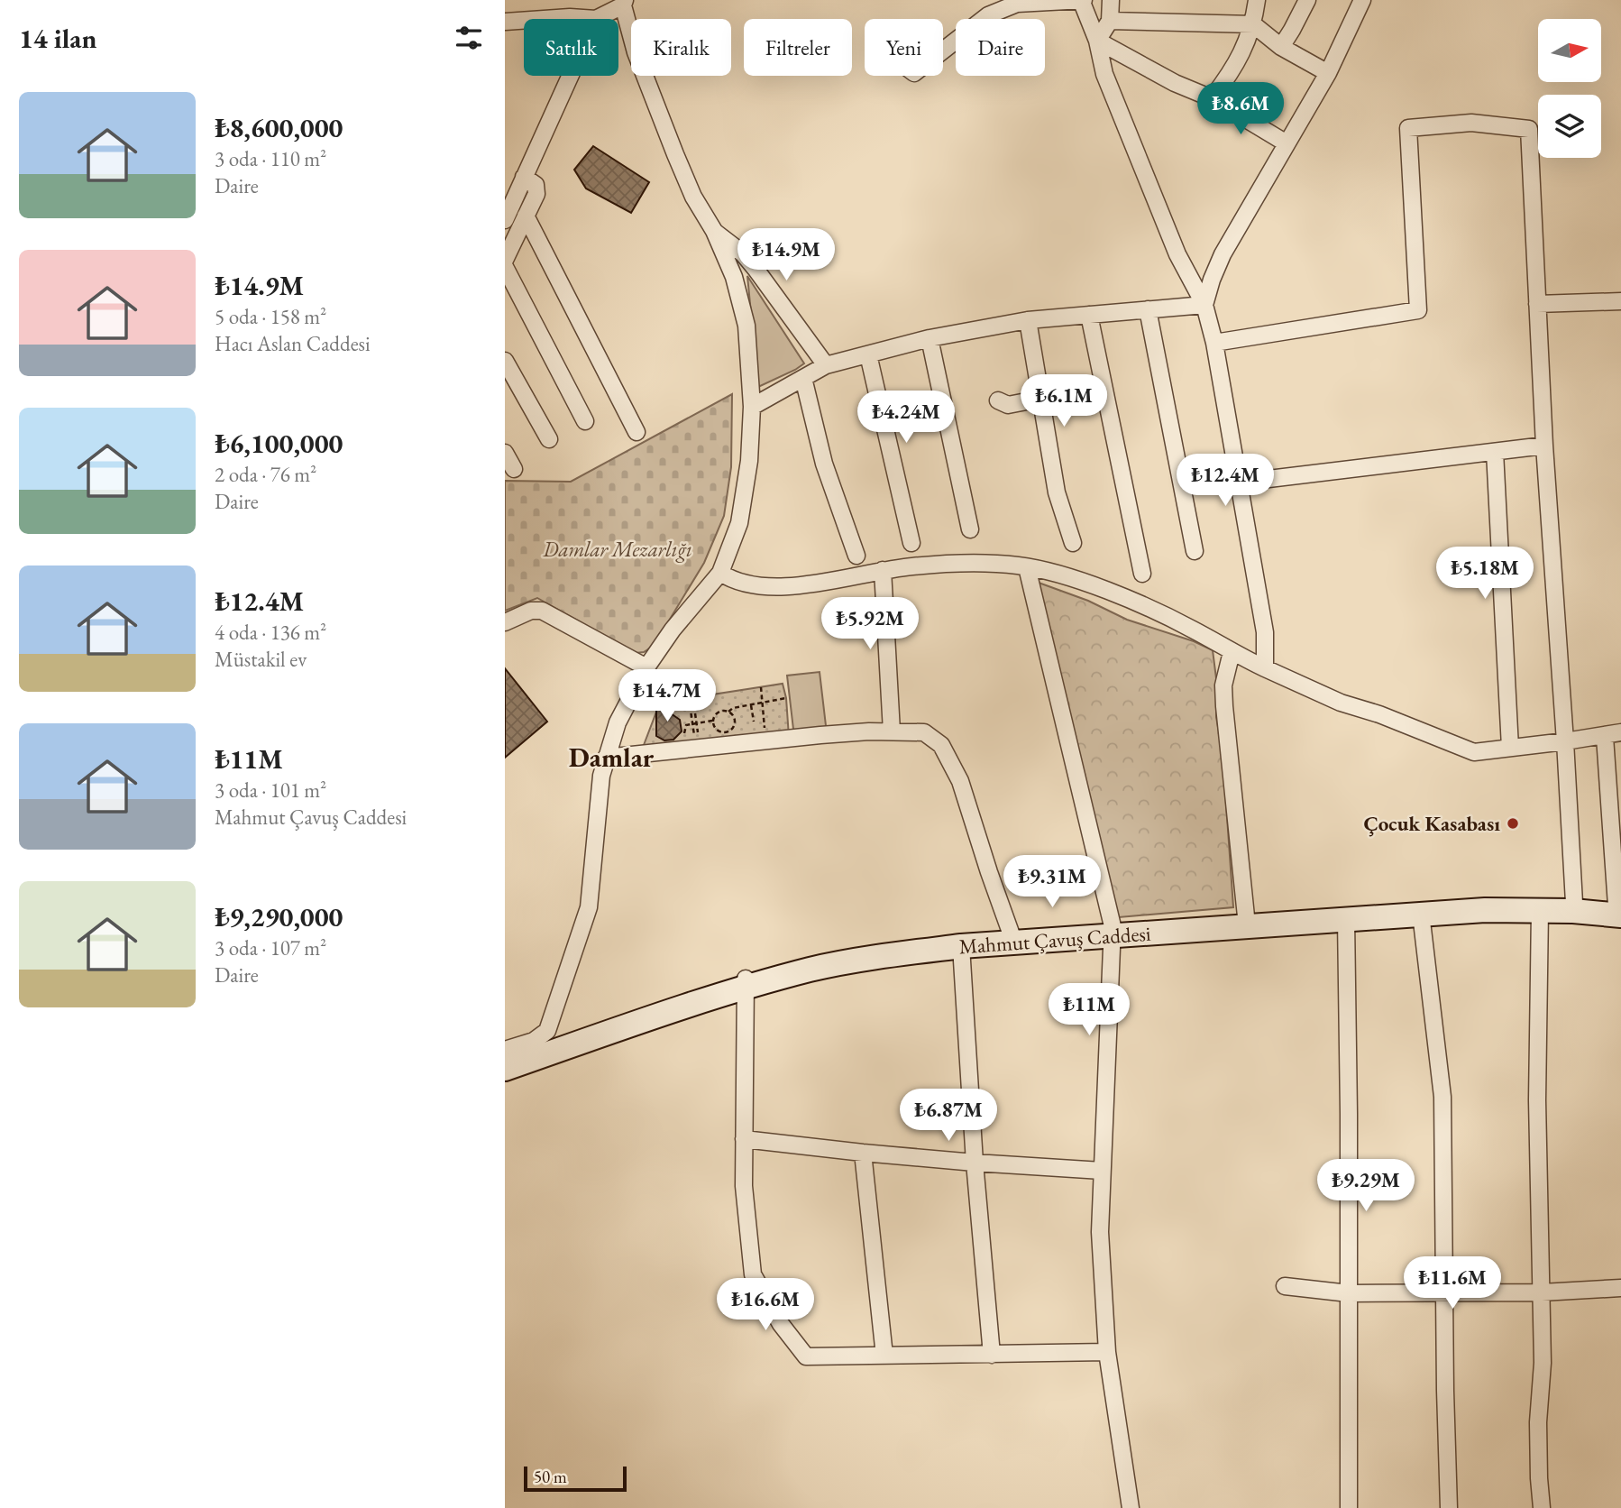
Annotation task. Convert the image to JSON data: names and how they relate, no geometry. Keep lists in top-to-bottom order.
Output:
{
  "streets": {
    "main road": ["Mahmut Çavuş Caddesi"]
  },
  "districts": ["Damlar"],
  "parks": ["Damlar Mezarlığı"],
  "places": ["Çocuk Kasabası"],
  "scale_bar": "50 m",
  "north": "right",
  "page": {
    "heading": "14 ilan",
    "chip": [
      "Satılık",
      "Kiralık",
      "Filtreler",
      "Yeni",
      "Daire"
    ],
    "list": [
      {
        "name": "₺8,600,000",
        "note": "3 oda · 110 m² · Daire"
      },
      {
        "name": "₺14.9M",
        "note": "5 oda · 158 m² · Hacı Aslan Caddesi"
      },
      {
        "name": "₺6,100,000",
        "note": "2 oda · 76 m² · Daire"
      },
      {
        "name": "₺12.4M",
        "note": "4 oda · 136 m² · Müstakil ev"
      },
      {
        "name": "₺11M",
        "note": "3 oda · 101 m² · Mahmut Çavuş Caddesi"
      },
      {
        "name": "₺9,290,000",
        "note": "3 oda · 107 m² · Daire"
      }
    ],
    "price": [
      "₺8.6M",
      "₺14.9M",
      "₺6.1M",
      "₺4.24M",
      "₺12.4M",
      "₺5.18M",
      "₺5.92M",
      "₺14.7M",
      "₺9.31M",
      "₺11M",
      "₺6.87M",
      "₺9.29M",
      "₺11.6M",
      "₺16.6M"
    ],
    "scale": "50 m"
  }
}
